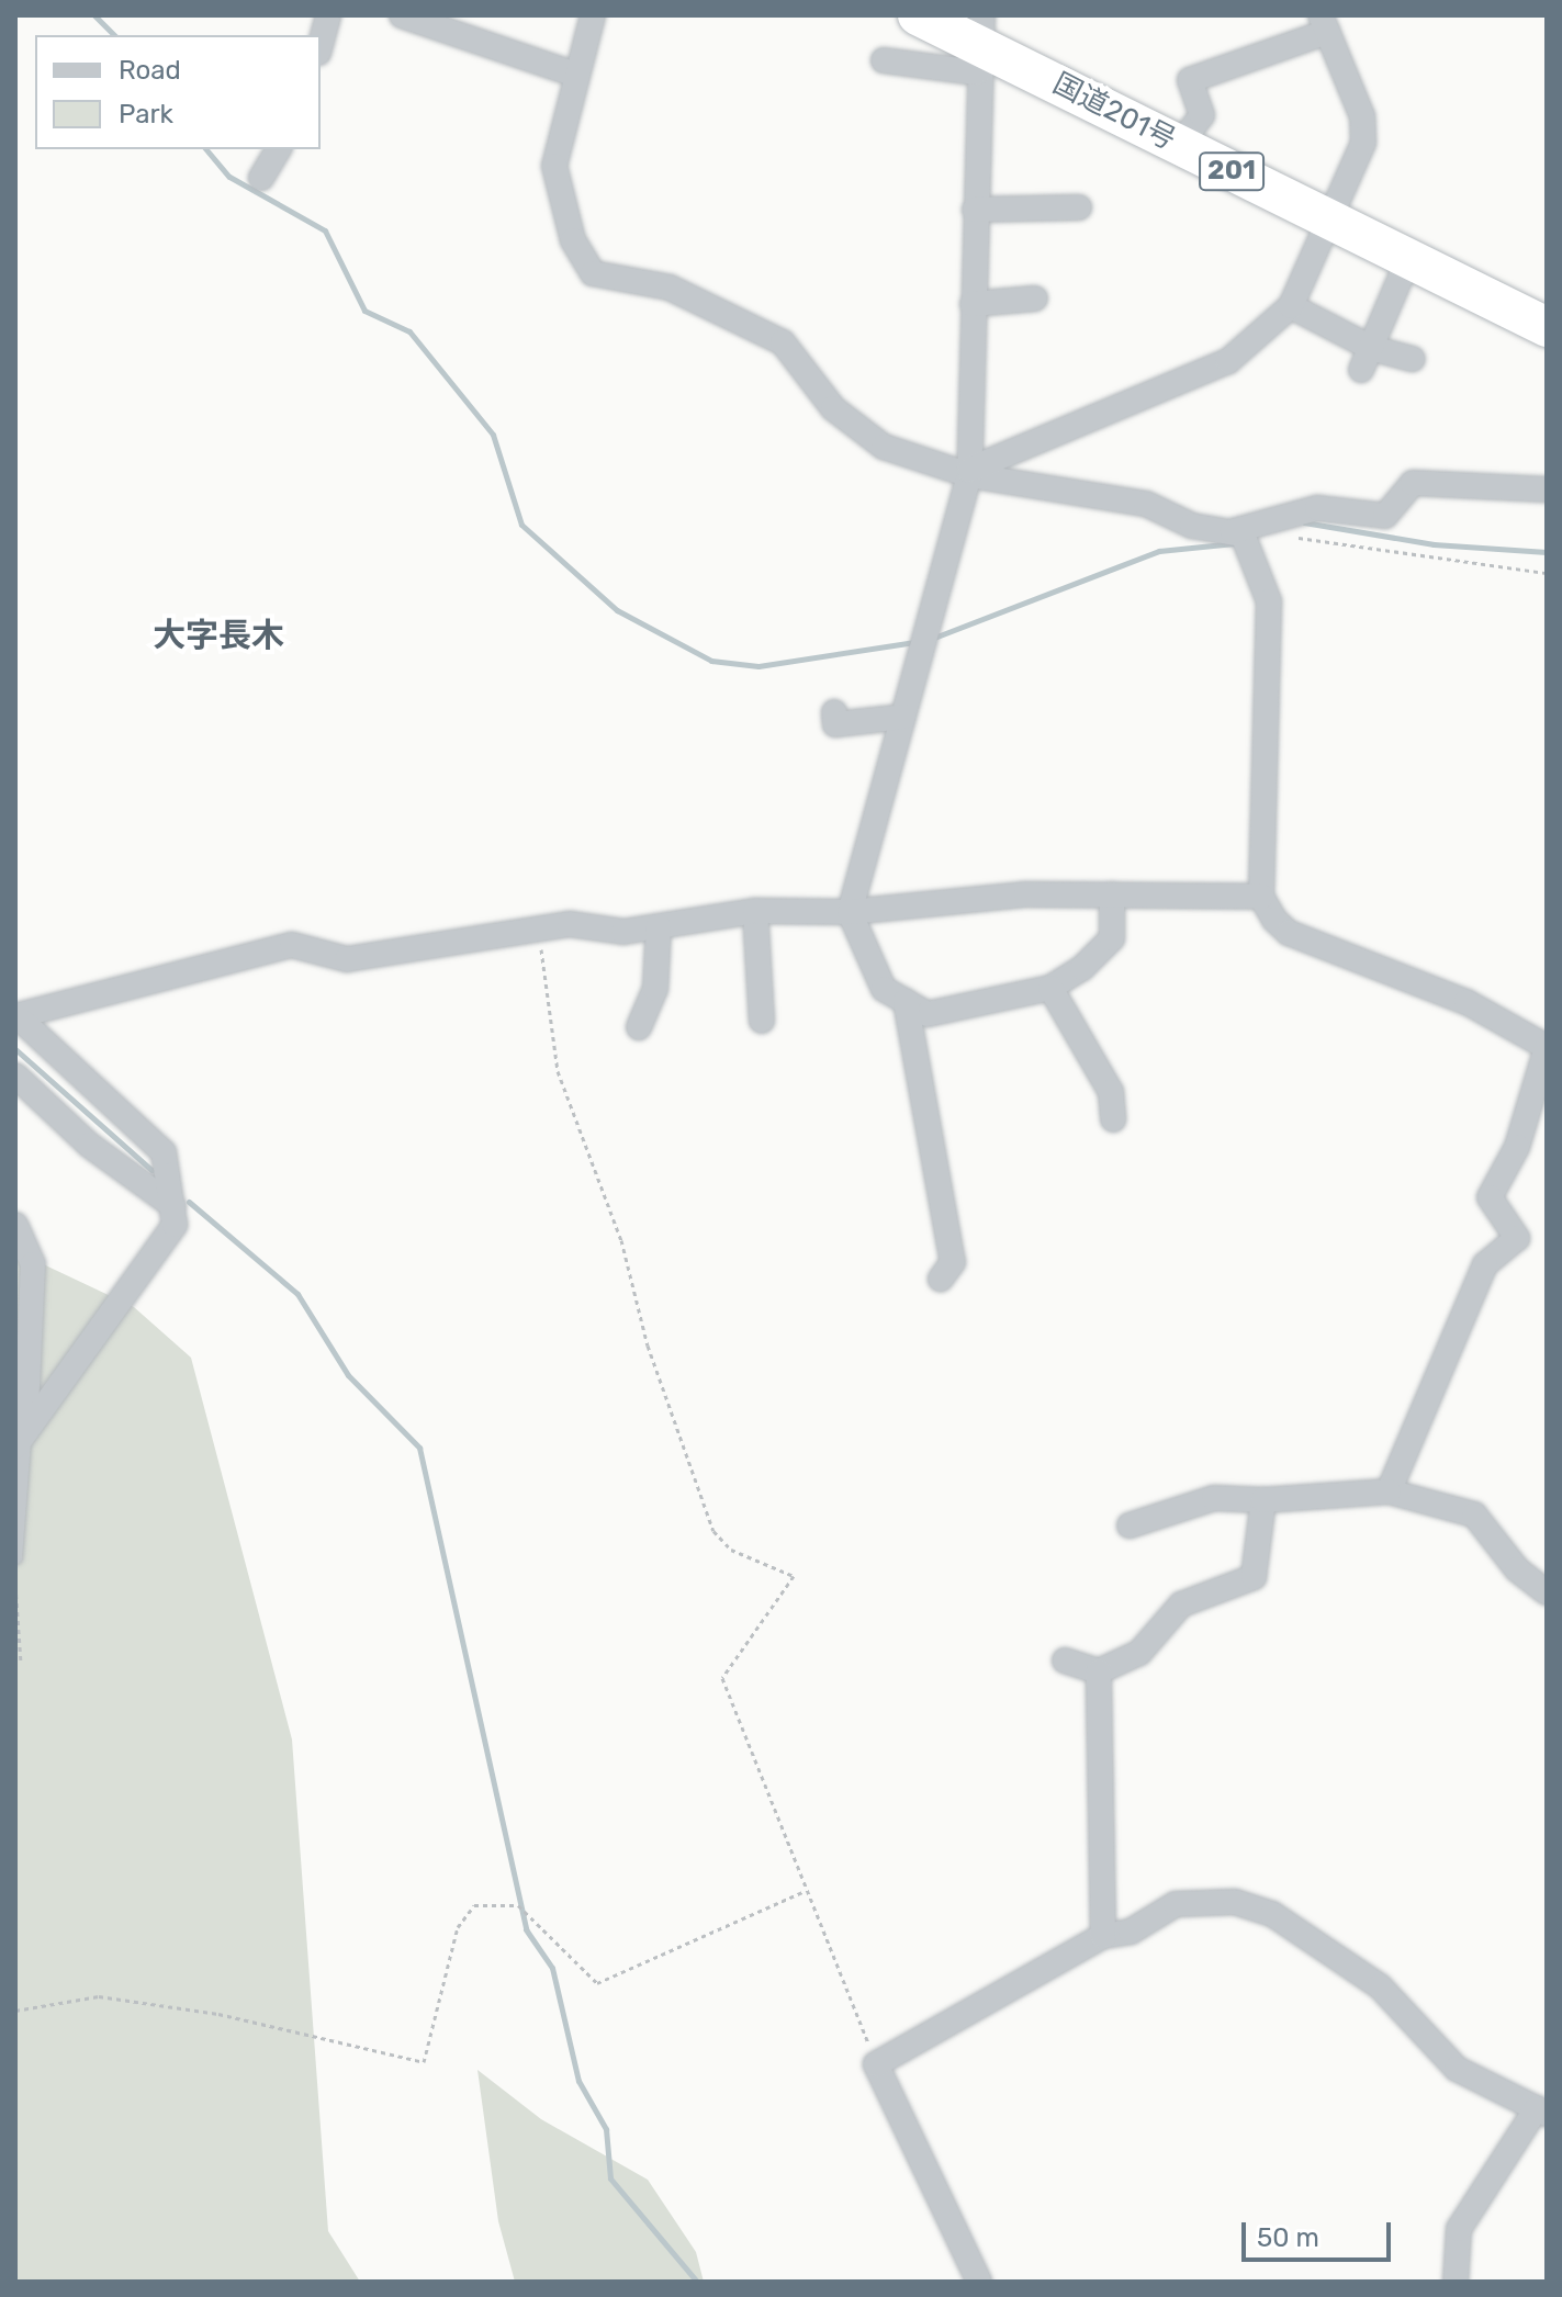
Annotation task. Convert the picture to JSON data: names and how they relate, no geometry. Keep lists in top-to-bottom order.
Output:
{
  "streets": {
    "highway": ["国道201号", "201"]
  },
  "districts": ["大字長木"],
  "legend": ["Road", "Park"],
  "scale_bar": "50 m"
}
